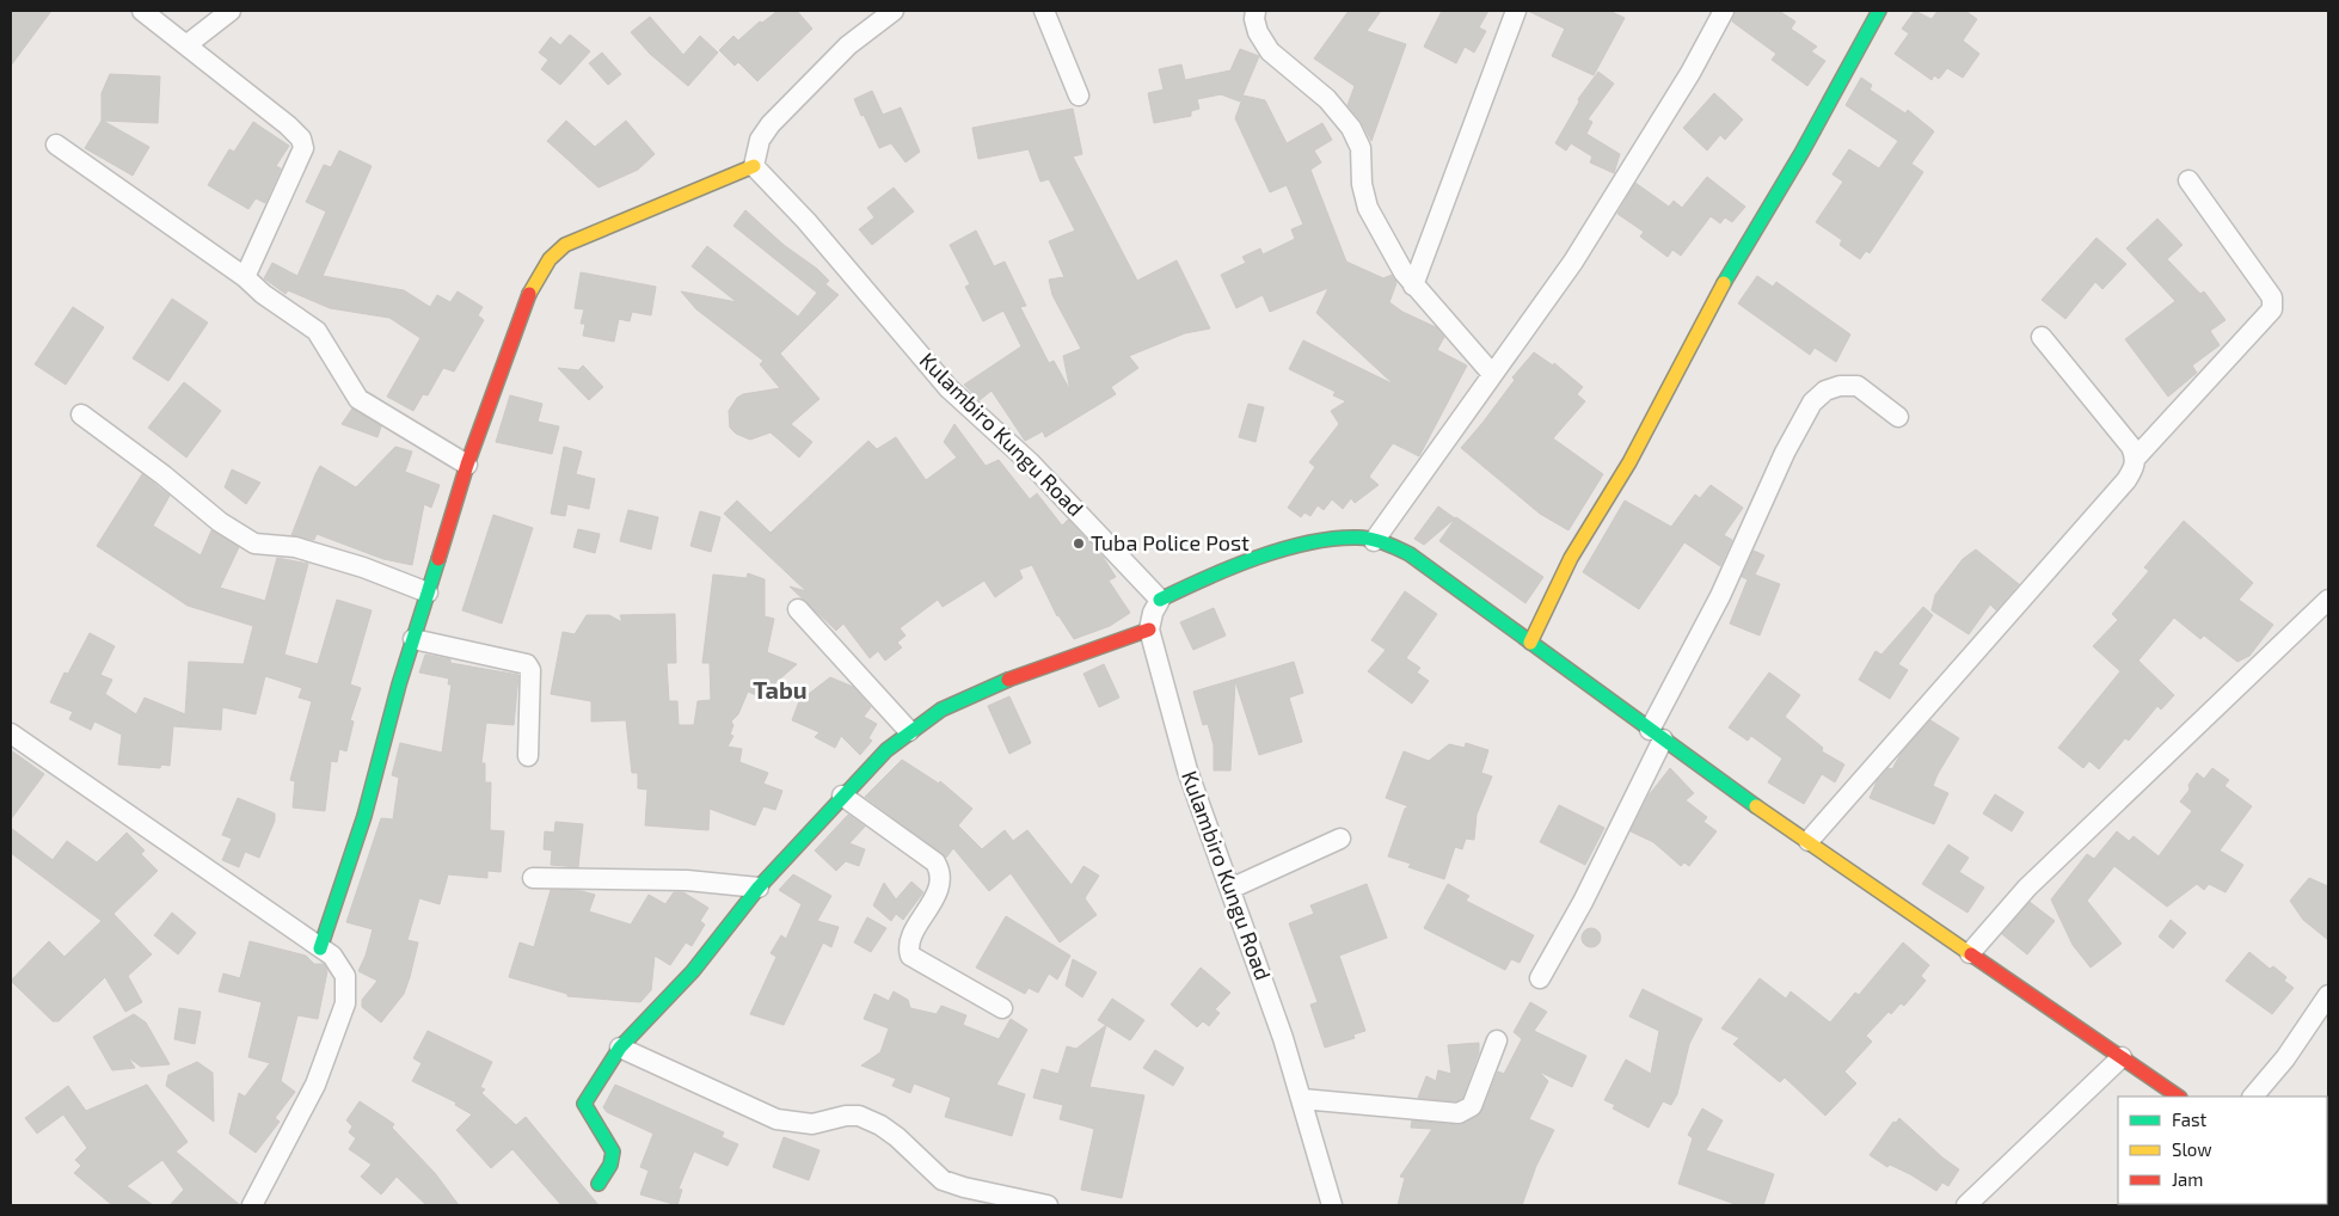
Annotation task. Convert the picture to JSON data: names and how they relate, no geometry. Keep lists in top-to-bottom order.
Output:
{
  "streets": {
    "street": ["Kulambiro Kungu Road"]
  },
  "districts": ["Tabu"],
  "places": ["Tuba Police Post"],
  "legend": ["Fast", "Slow", "Jam"]
}
